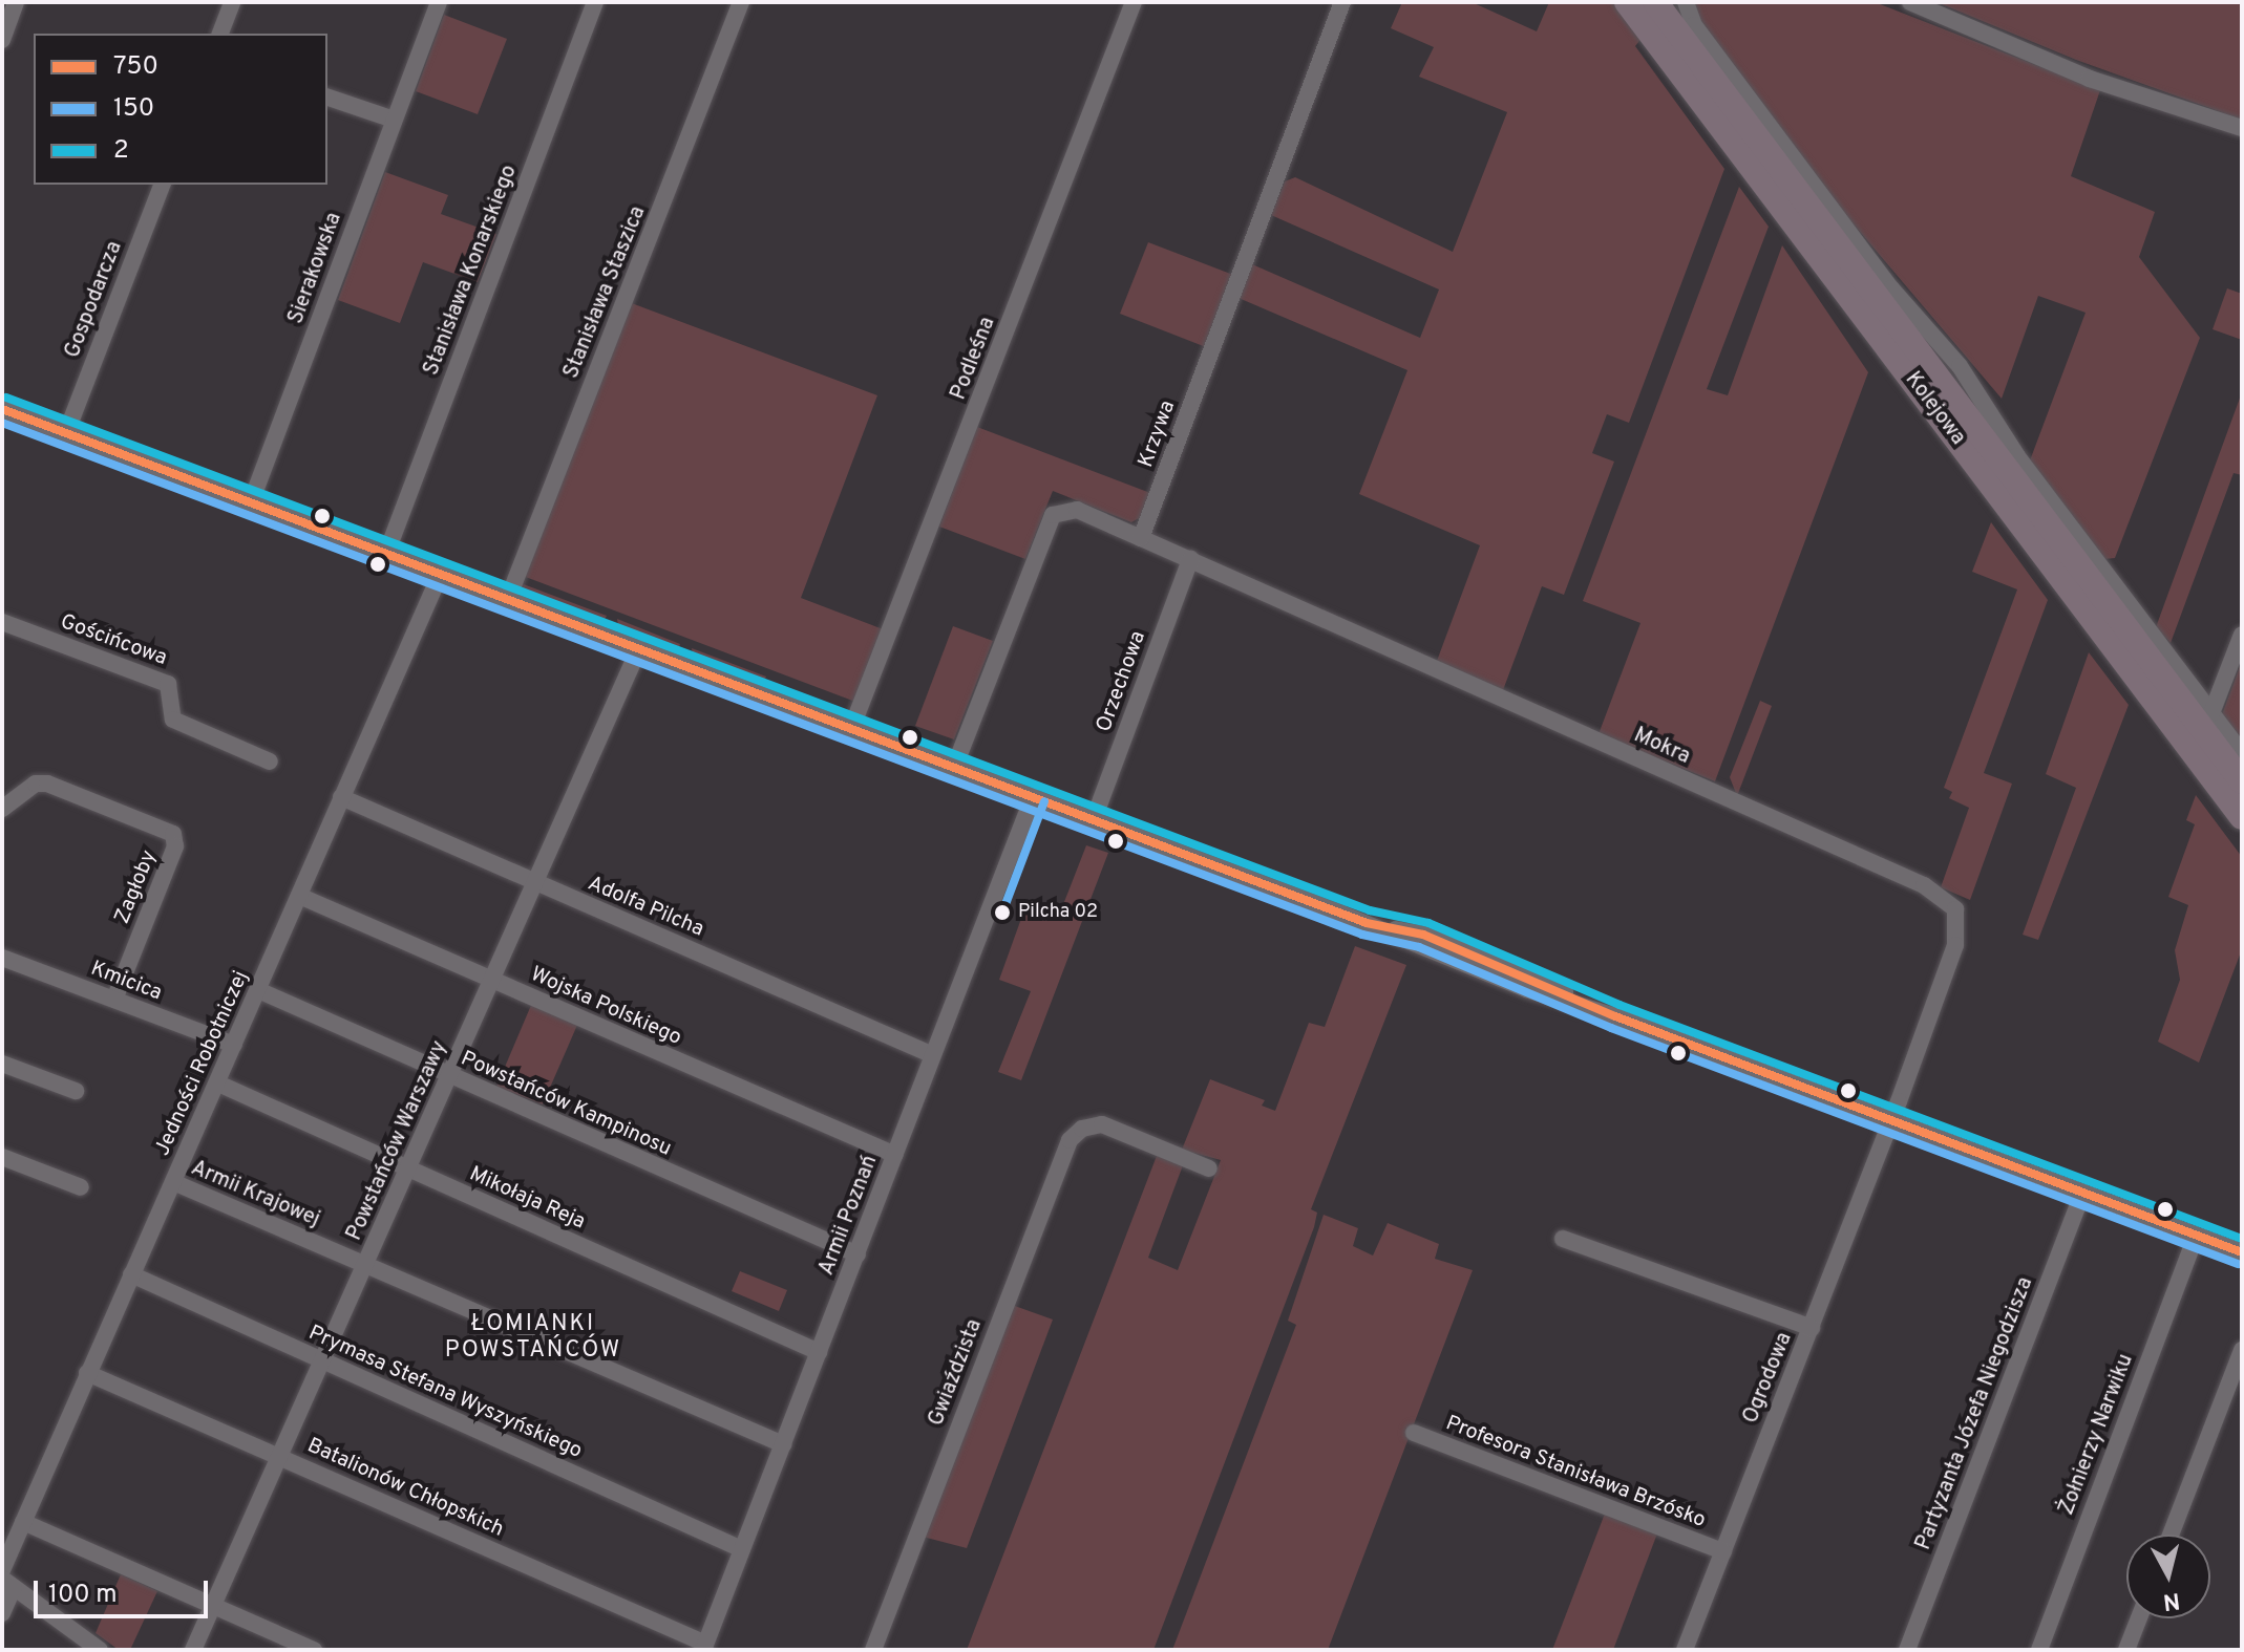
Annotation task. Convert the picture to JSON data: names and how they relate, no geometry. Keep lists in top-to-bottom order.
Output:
{
  "streets": {
    "highway": ["Kolejowa"],
    "street": [
      "Sierakowska",
      "Stanisława Konarskiego",
      "Stanisława Staszica",
      "Gospodarcza",
      "Podleśna",
      "Krzywa",
      "Gościńcowa",
      "Orzechowa",
      "Mokra",
      "Zagłoby",
      "Adolfa Pilcha",
      "Kmicica",
      "Wojska Polskiego",
      "Jedności Robotniczej",
      "Powstańców Kampinosu",
      "Powstańców Warszawy",
      "Armii Krajowej",
      "Mikołaja Reja",
      "Armii Poznań",
      "Gwiaździsta",
      "Ogrodowa",
      "Prymasa Stefana Wyszyńskiego",
      "Partyzanta Józefa Niegodzisza",
      "Żołnierzy Narwiku",
      "Profesora Stanisława Brzósko",
      "Batalionów Chłopskich"
    ]
  },
  "crossings": [
    ["Krzywa", "Mokra"],
    ["Orzechowa", "Mokra"],
    ["Mokra", "Ogrodowa"],
    ["Zagłoby", "Kmicica"],
    ["Adolfa Pilcha", "Jedności Robotniczej"],
    ["Adolfa Pilcha", "Powstańców Warszawy"],
    ["Adolfa Pilcha", "Armii Poznań"],
    ["Kmicica", "Jedności Robotniczej"],
    ["Wojska Polskiego", "Jedności Robotniczej"],
    ["Wojska Polskiego", "Powstańców Warszawy"],
    ["Wojska Polskiego", "Armii Poznań"],
    ["Jedności Robotniczej", "Powstańców Kampinosu"],
    ["Jedności Robotniczej", "Armii Krajowej"],
    ["Jedności Robotniczej", "Mikołaja Reja"],
    ["Jedności Robotniczej", "Prymasa Stefana Wyszyńskiego"],
    ["Jedności Robotniczej", "Batalionów Chłopskich"],
    ["Powstańców Kampinosu", "Powstańców Warszawy"],
    ["Powstańców Kampinosu", "Armii Poznań"],
    ["Powstańców Warszawy", "Armii Krajowej"],
    ["Powstańców Warszawy", "Mikołaja Reja"],
    ["Powstańców Warszawy", "Prymasa Stefana Wyszyńskiego"],
    ["Powstańców Warszawy", "Batalionów Chłopskich"],
    ["Armii Krajowej", "Armii Poznań"],
    ["Mikołaja Reja", "Armii Poznań"],
    ["Armii Poznań", "Prymasa Stefana Wyszyńskiego"],
    ["Armii Poznań", "Batalionów Chłopskich"],
    ["Ogrodowa", "Profesora Stanisława Brzósko"]
  ],
  "districts": ["ŁOMIANKI POWSTAŃCÓW"],
  "places": ["Pilcha 02"],
  "lines": ["transit line 2", "transit line 750", "transit line 150"],
  "legend": ["750", "150", "2"],
  "scale_bar": "100 m",
  "north": "bottom"
}
